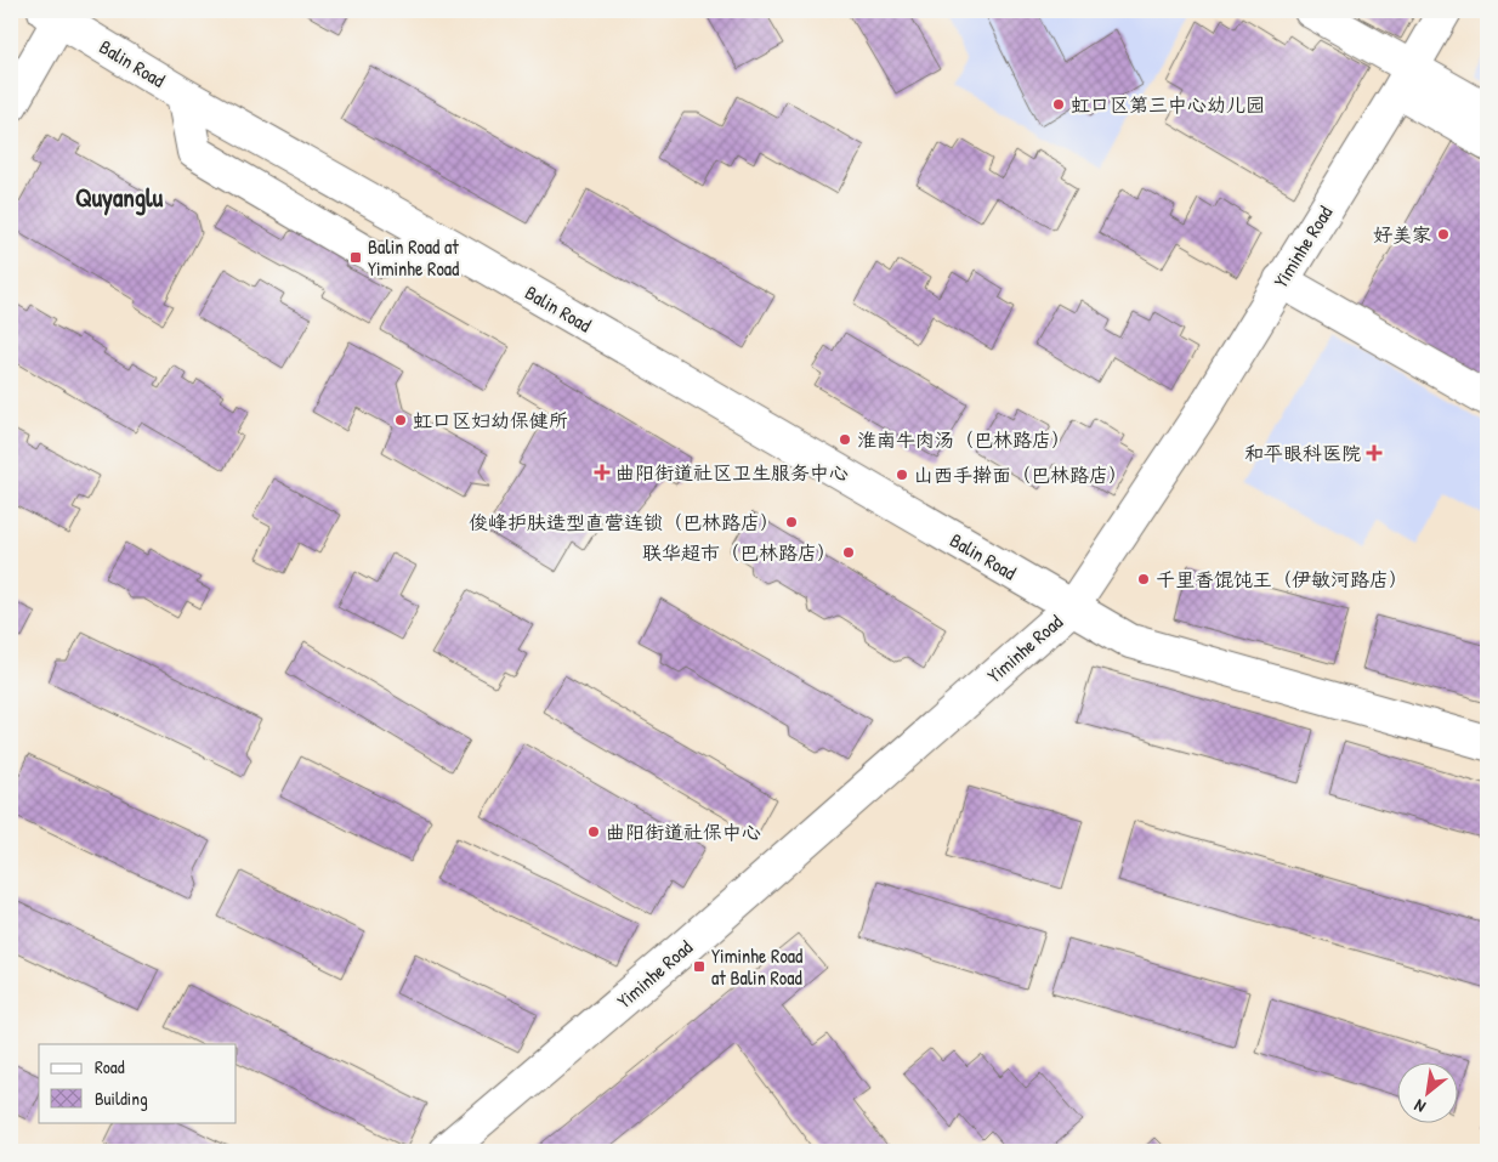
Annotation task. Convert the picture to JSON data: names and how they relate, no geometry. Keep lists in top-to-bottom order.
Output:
{
  "streets": {
    "street": ["Balin Road", "Yiminhe Road"]
  },
  "crossings": [
    ["Balin Road", "Yiminhe Road"]
  ],
  "districts": ["Quyanglu"],
  "places": {
    "other": [
      "虹口区第三中心幼儿园",
      "好美家",
      "虹口区妇幼保健所",
      "淮南牛肉汤（巴林路店）",
      "山西手擀面（巴林路店）",
      "俊峰护肤造型直营连锁（巴林路店）",
      "联华超市（巴林路店）",
      "千里香馄饨王（伊敏河路店）",
      "曲阳街道社保中心"
    ],
    "transit": ["Balin Road at Yiminhe Road", "Yiminhe Road at Balin Road"],
    "health": ["和平眼科医院", "曲阳街道社区卫生服务中心"]
  },
  "legend": ["Road", "Building"],
  "north": "bottom left"
}
